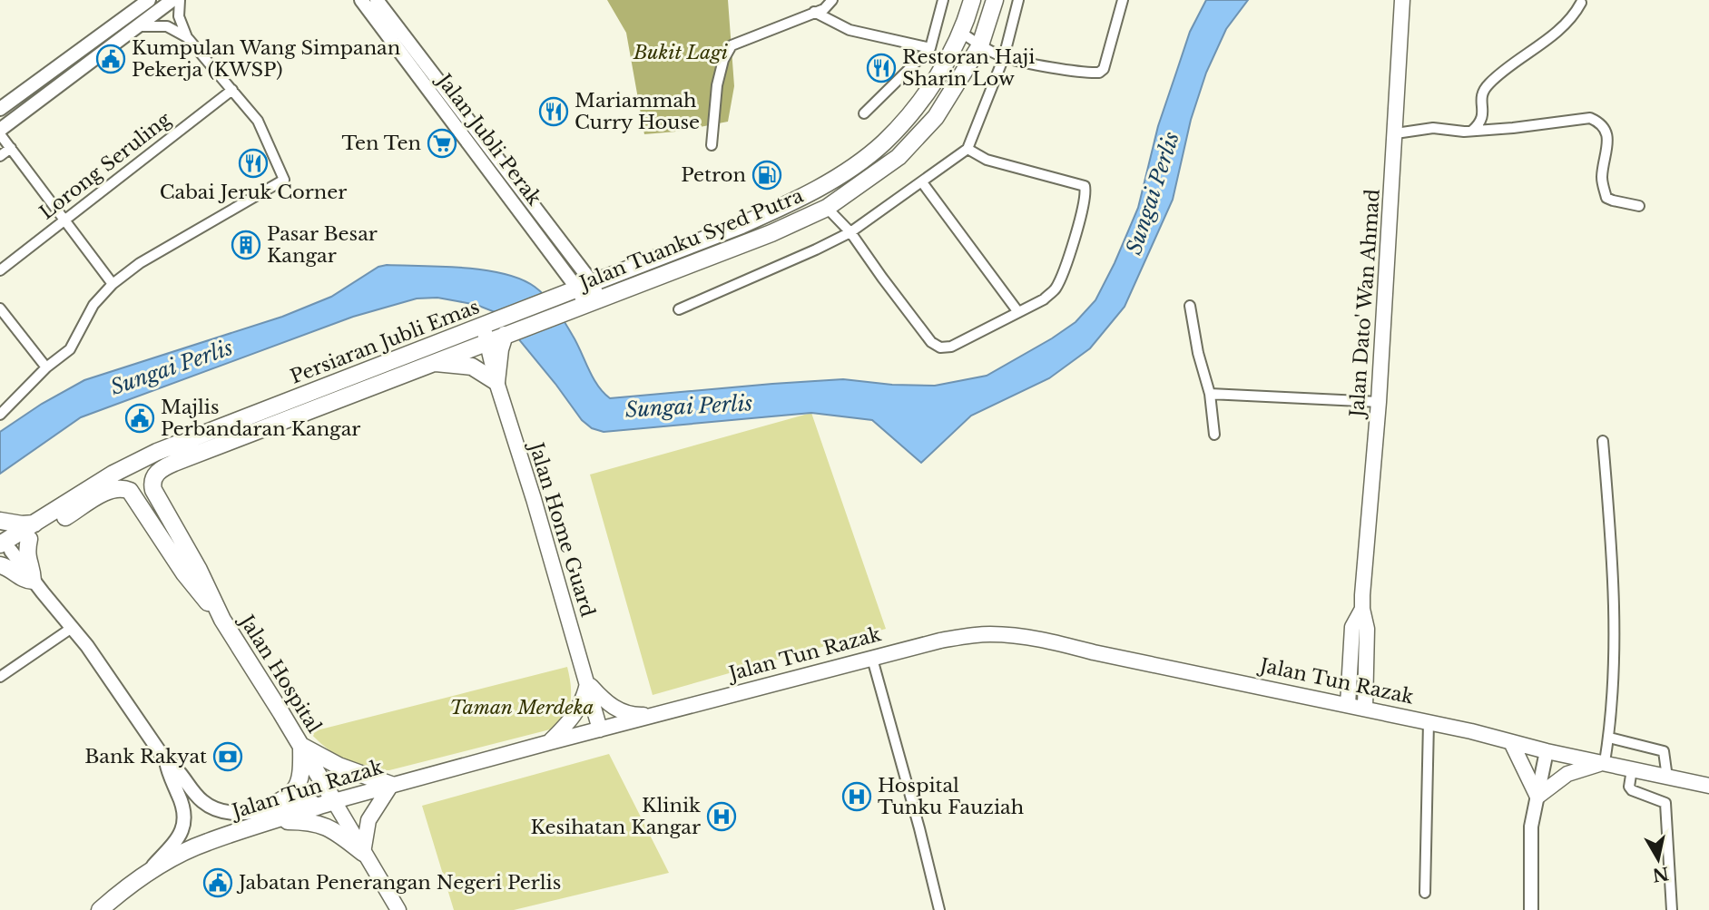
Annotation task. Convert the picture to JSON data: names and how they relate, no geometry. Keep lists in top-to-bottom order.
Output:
{
  "streets": {
    "main road": [
      "Jalan Tuanku Syed Putra",
      "Jalan Dato' Wan Ahmad",
      "Persiaran Jubli Emas",
      "Jalan Home Guard",
      "Jalan Tun Razak",
      "Jalan Hospital"
    ],
    "street": ["Jalan Jubli Perak", "Lorong Seruling"]
  },
  "crossings": [
    ["Jalan Jubli Perak", "Jalan Tuanku Syed Putra"],
    ["Jalan Tuanku Syed Putra", "Persiaran Jubli Emas"],
    ["Persiaran Jubli Emas", "Jalan Hospital"],
    ["Jalan Home Guard", "Jalan Tun Razak"],
    ["Jalan Tun Razak", "Jalan Hospital"]
  ],
  "water": ["Sungai Perlis"],
  "parks": ["Bukit Lagi", "Taman Merdeka"],
  "places": {
    "public building": ["Kumpulan Wang Simpanan Pekerja (KWSP)", "Majlis Perbandaran Kangar", "Jabatan Penerangan Negeri Perlis"],
    "restaurant": ["Restoran Haji Sharin Low", "Mariammah Curry House", "Cabai Jeruk Corner"],
    "supermarket": ["Ten Ten"],
    "fuel station": ["Petron"],
    "building": ["Pasar Besar Kangar"],
    "bank": ["Bank Rakyat"],
    "hospital": ["Hospital Tunku Fauziah", "Klinik Kesihatan Kangar"]
  },
  "north": "bottom"
}
